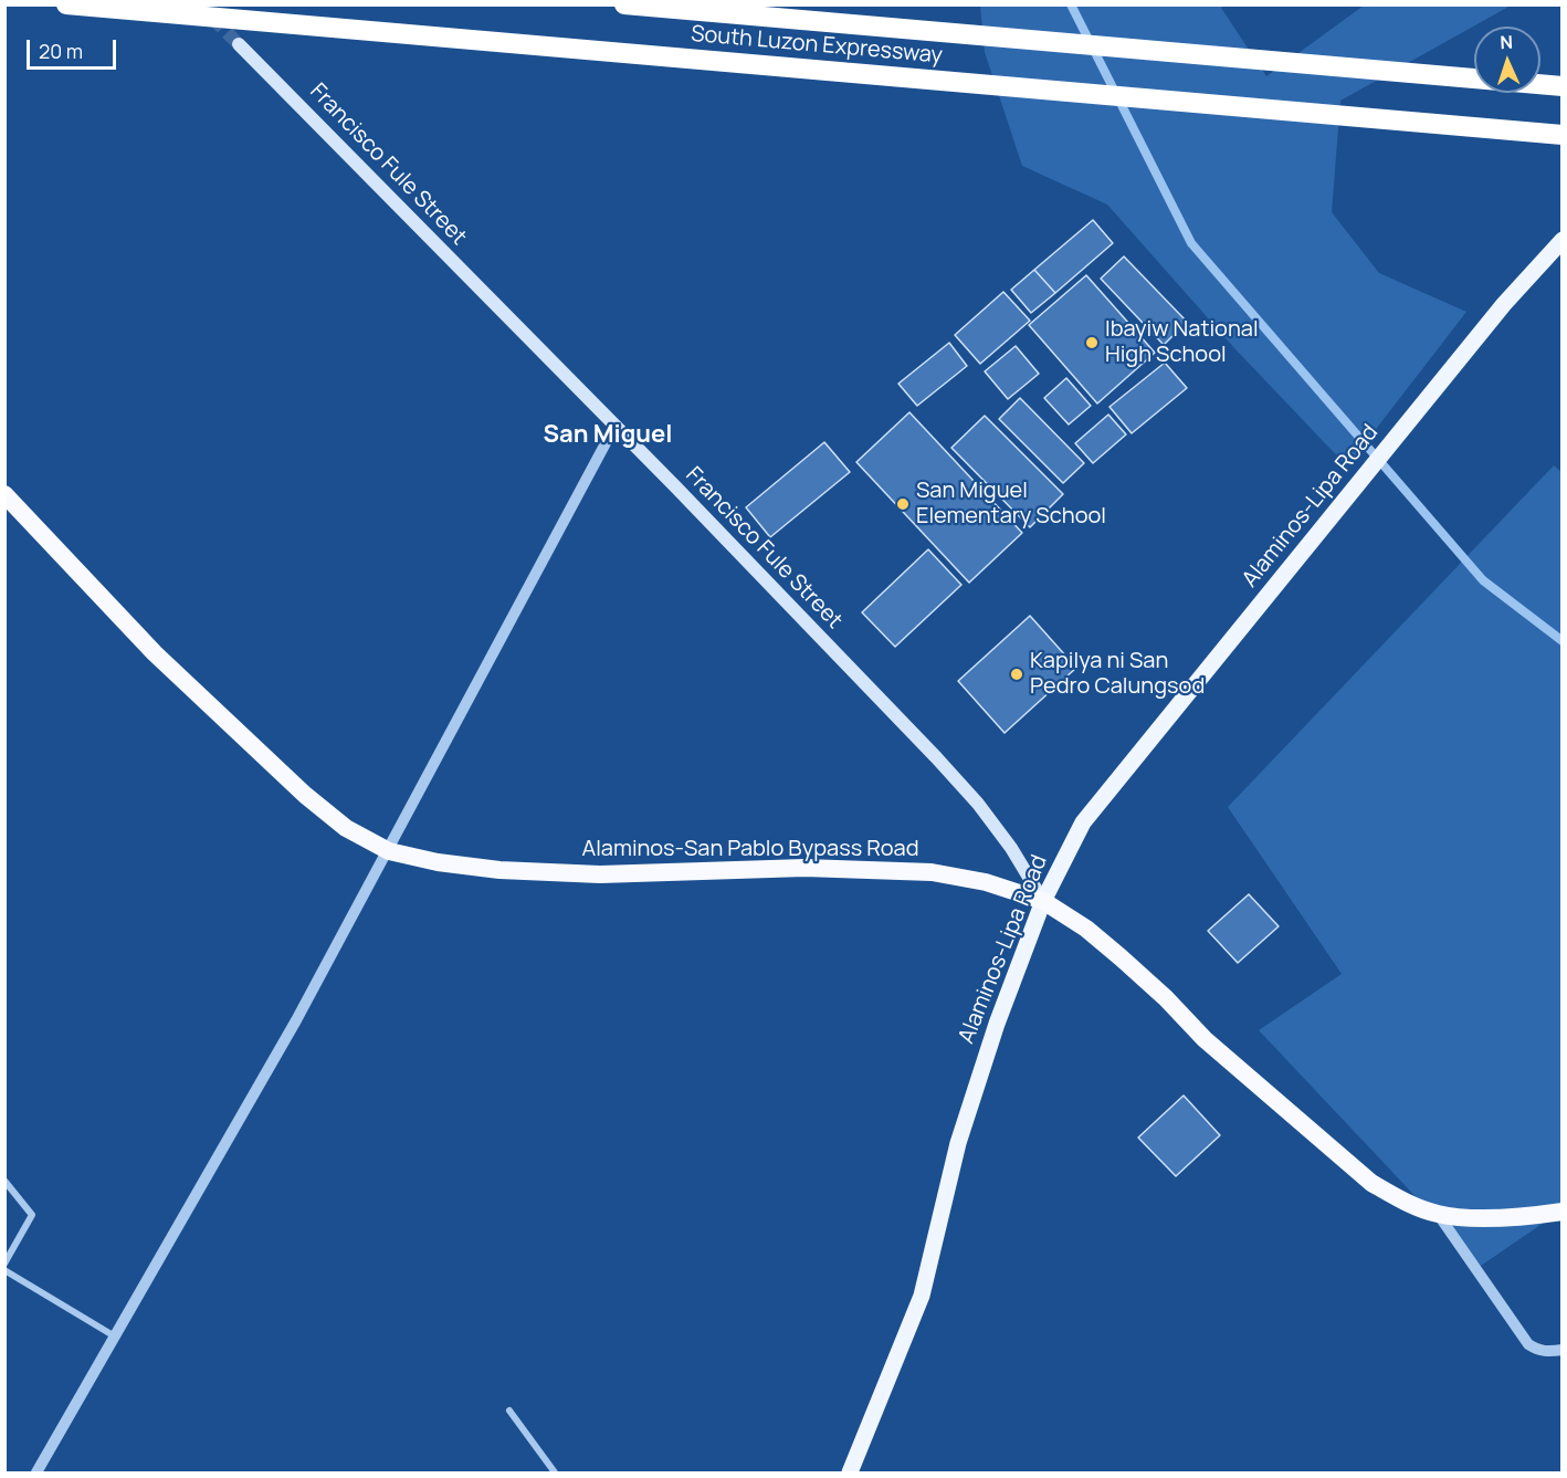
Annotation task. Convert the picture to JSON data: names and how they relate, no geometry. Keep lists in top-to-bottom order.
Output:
{
  "streets": {
    "highway": ["South Luzon Expressway", "Alaminos-San Pablo Bypass Road"],
    "main road": ["Francisco Fule Street", "Alaminos-Lipa Road"]
  },
  "crossings": [
    ["Francisco Fule Street", "Alaminos-Lipa Road"],
    ["Francisco Fule Street", "Alaminos-San Pablo Bypass Road"],
    ["Alaminos-Lipa Road", "Alaminos-San Pablo Bypass Road"]
  ],
  "districts": ["San Miguel"],
  "places": ["Ibayiw National High School", "San Miguel Elementary School", "Kapilya ni San Pedro Calungsod"],
  "scale_bar": "20 m",
  "north": "top"
}
